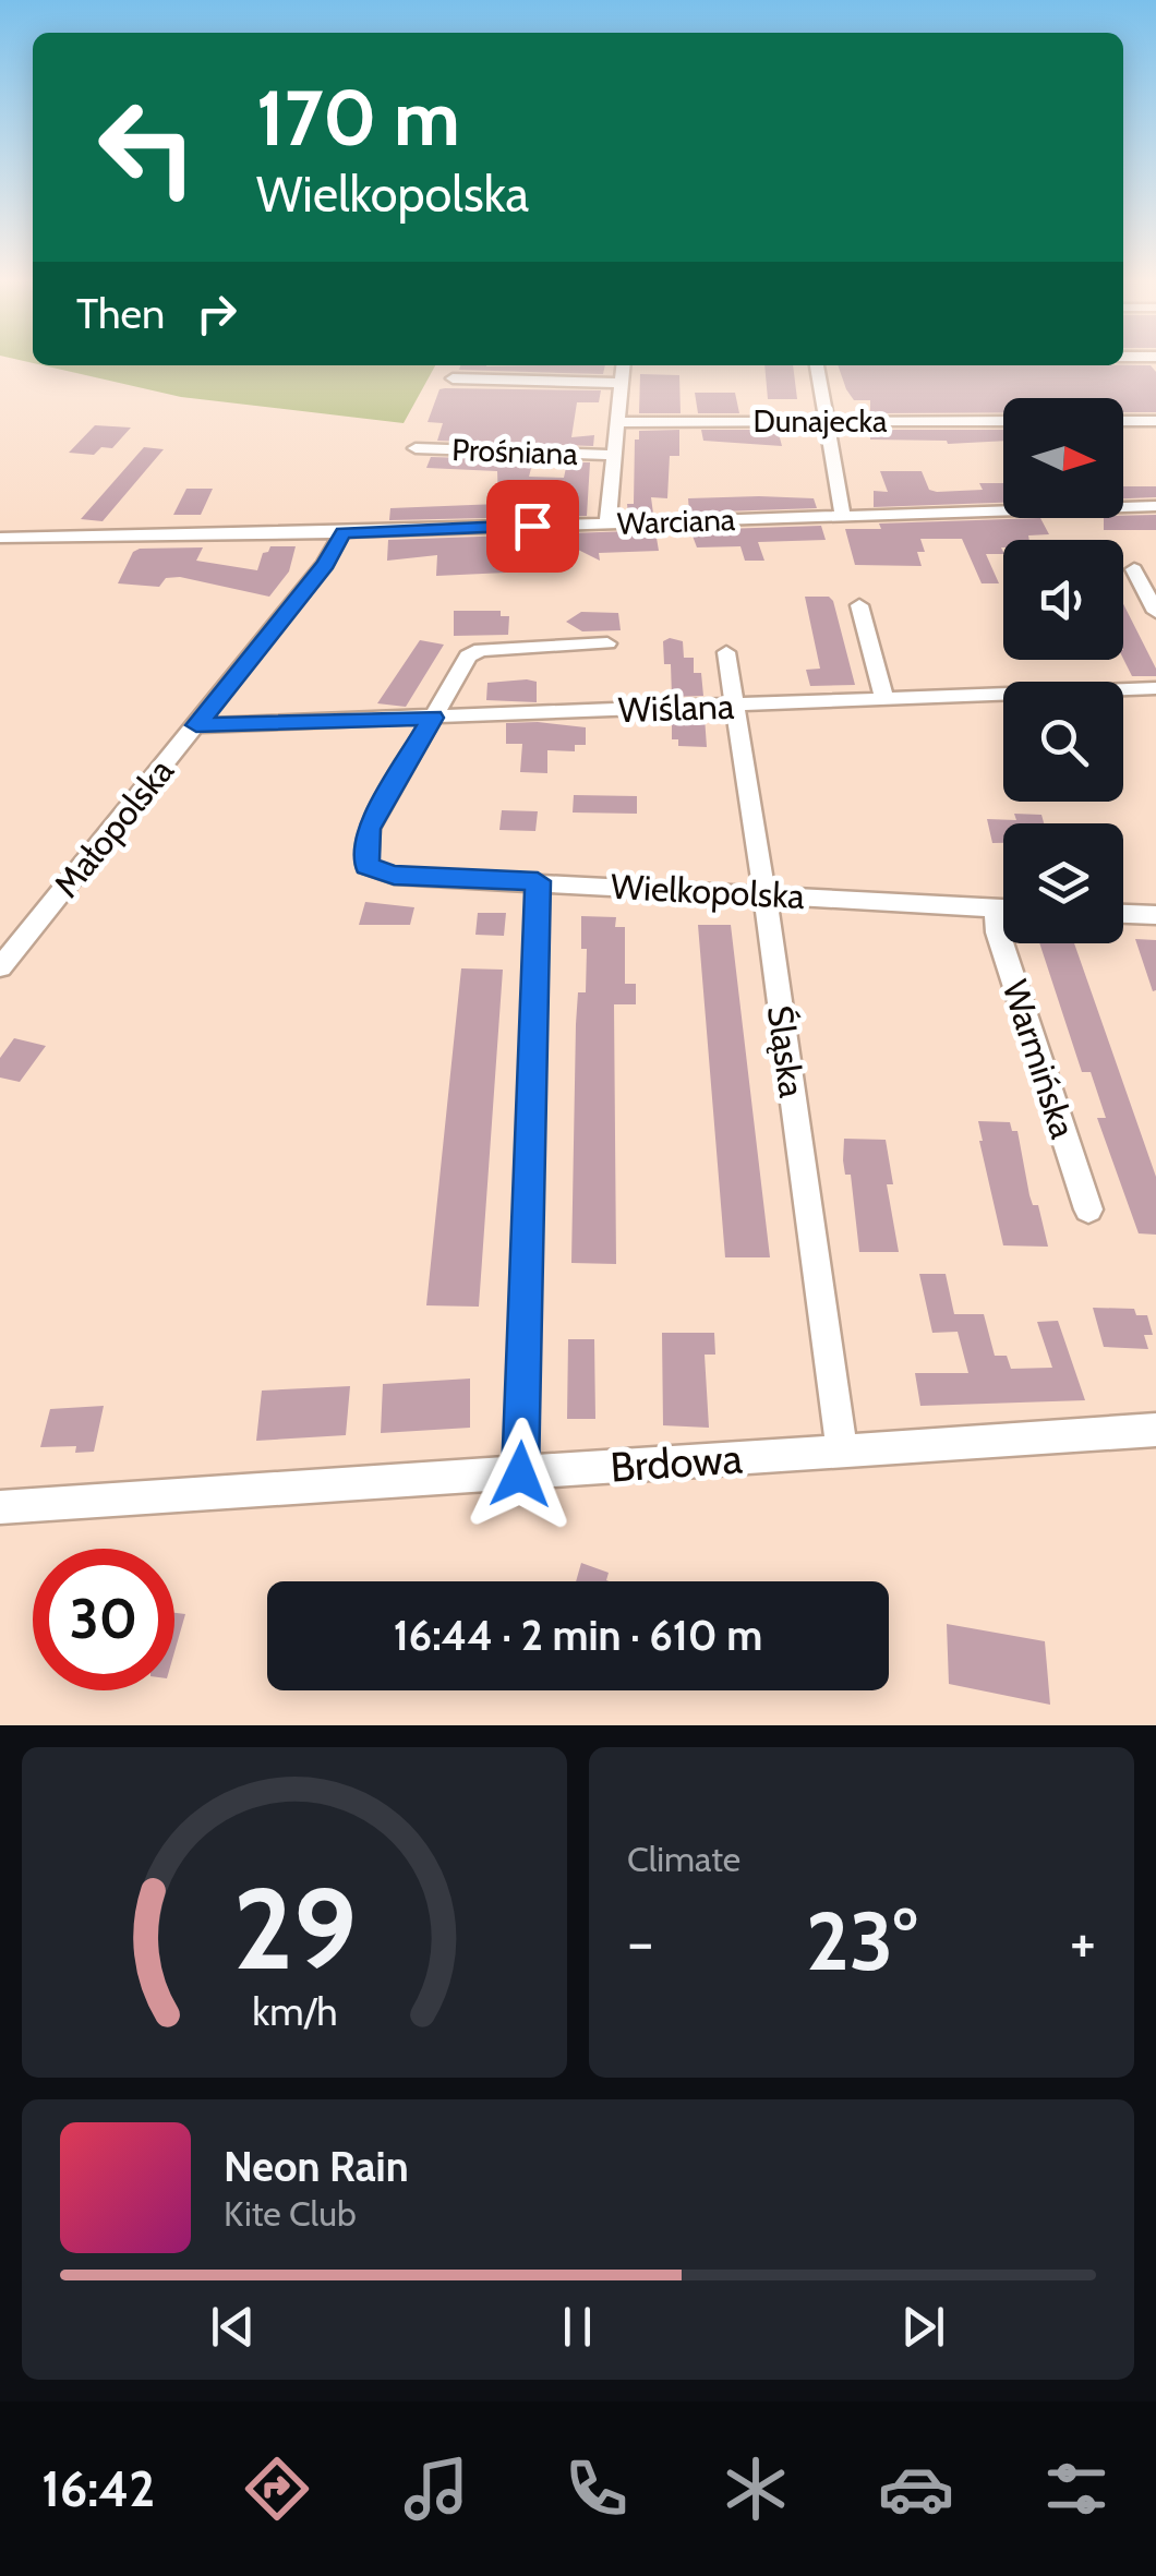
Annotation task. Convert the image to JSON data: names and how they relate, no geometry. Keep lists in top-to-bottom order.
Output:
{
  "streets": {
    "street": [
      "Dunajecka",
      "Prośniana",
      "Warciana",
      "Wiślana",
      "Małopolska",
      "Wielkopolska",
      "Śląska",
      "Warmińska",
      "Brdowa"
    ]
  },
  "crossings": [
    ["Dunajecka", "Prośniana"],
    ["Prośniana", "Warciana"],
    ["Warciana", "Małopolska"],
    ["Wiślana", "Małopolska"],
    ["Wiślana", "Wielkopolska"],
    ["Wiślana", "Śląska"],
    ["Wielkopolska", "Śląska"],
    ["Wielkopolska", "Warmińska"],
    ["Śląska", "Brdowa"]
  ],
  "north": "right",
  "page": {
    "turn": ["170 m", "Wielkopolska"],
    "then": "Then",
    "limit": "30",
    "trip": "16:44 · 2 min · 610 m",
    "tile": "Climate",
    "heat": ["−", "23°", "+"],
    "song": ["Neon Rain", "Kite Club"],
    "tabs": "16:42",
    "gauge": ["29", "km/h"]
  }
}
